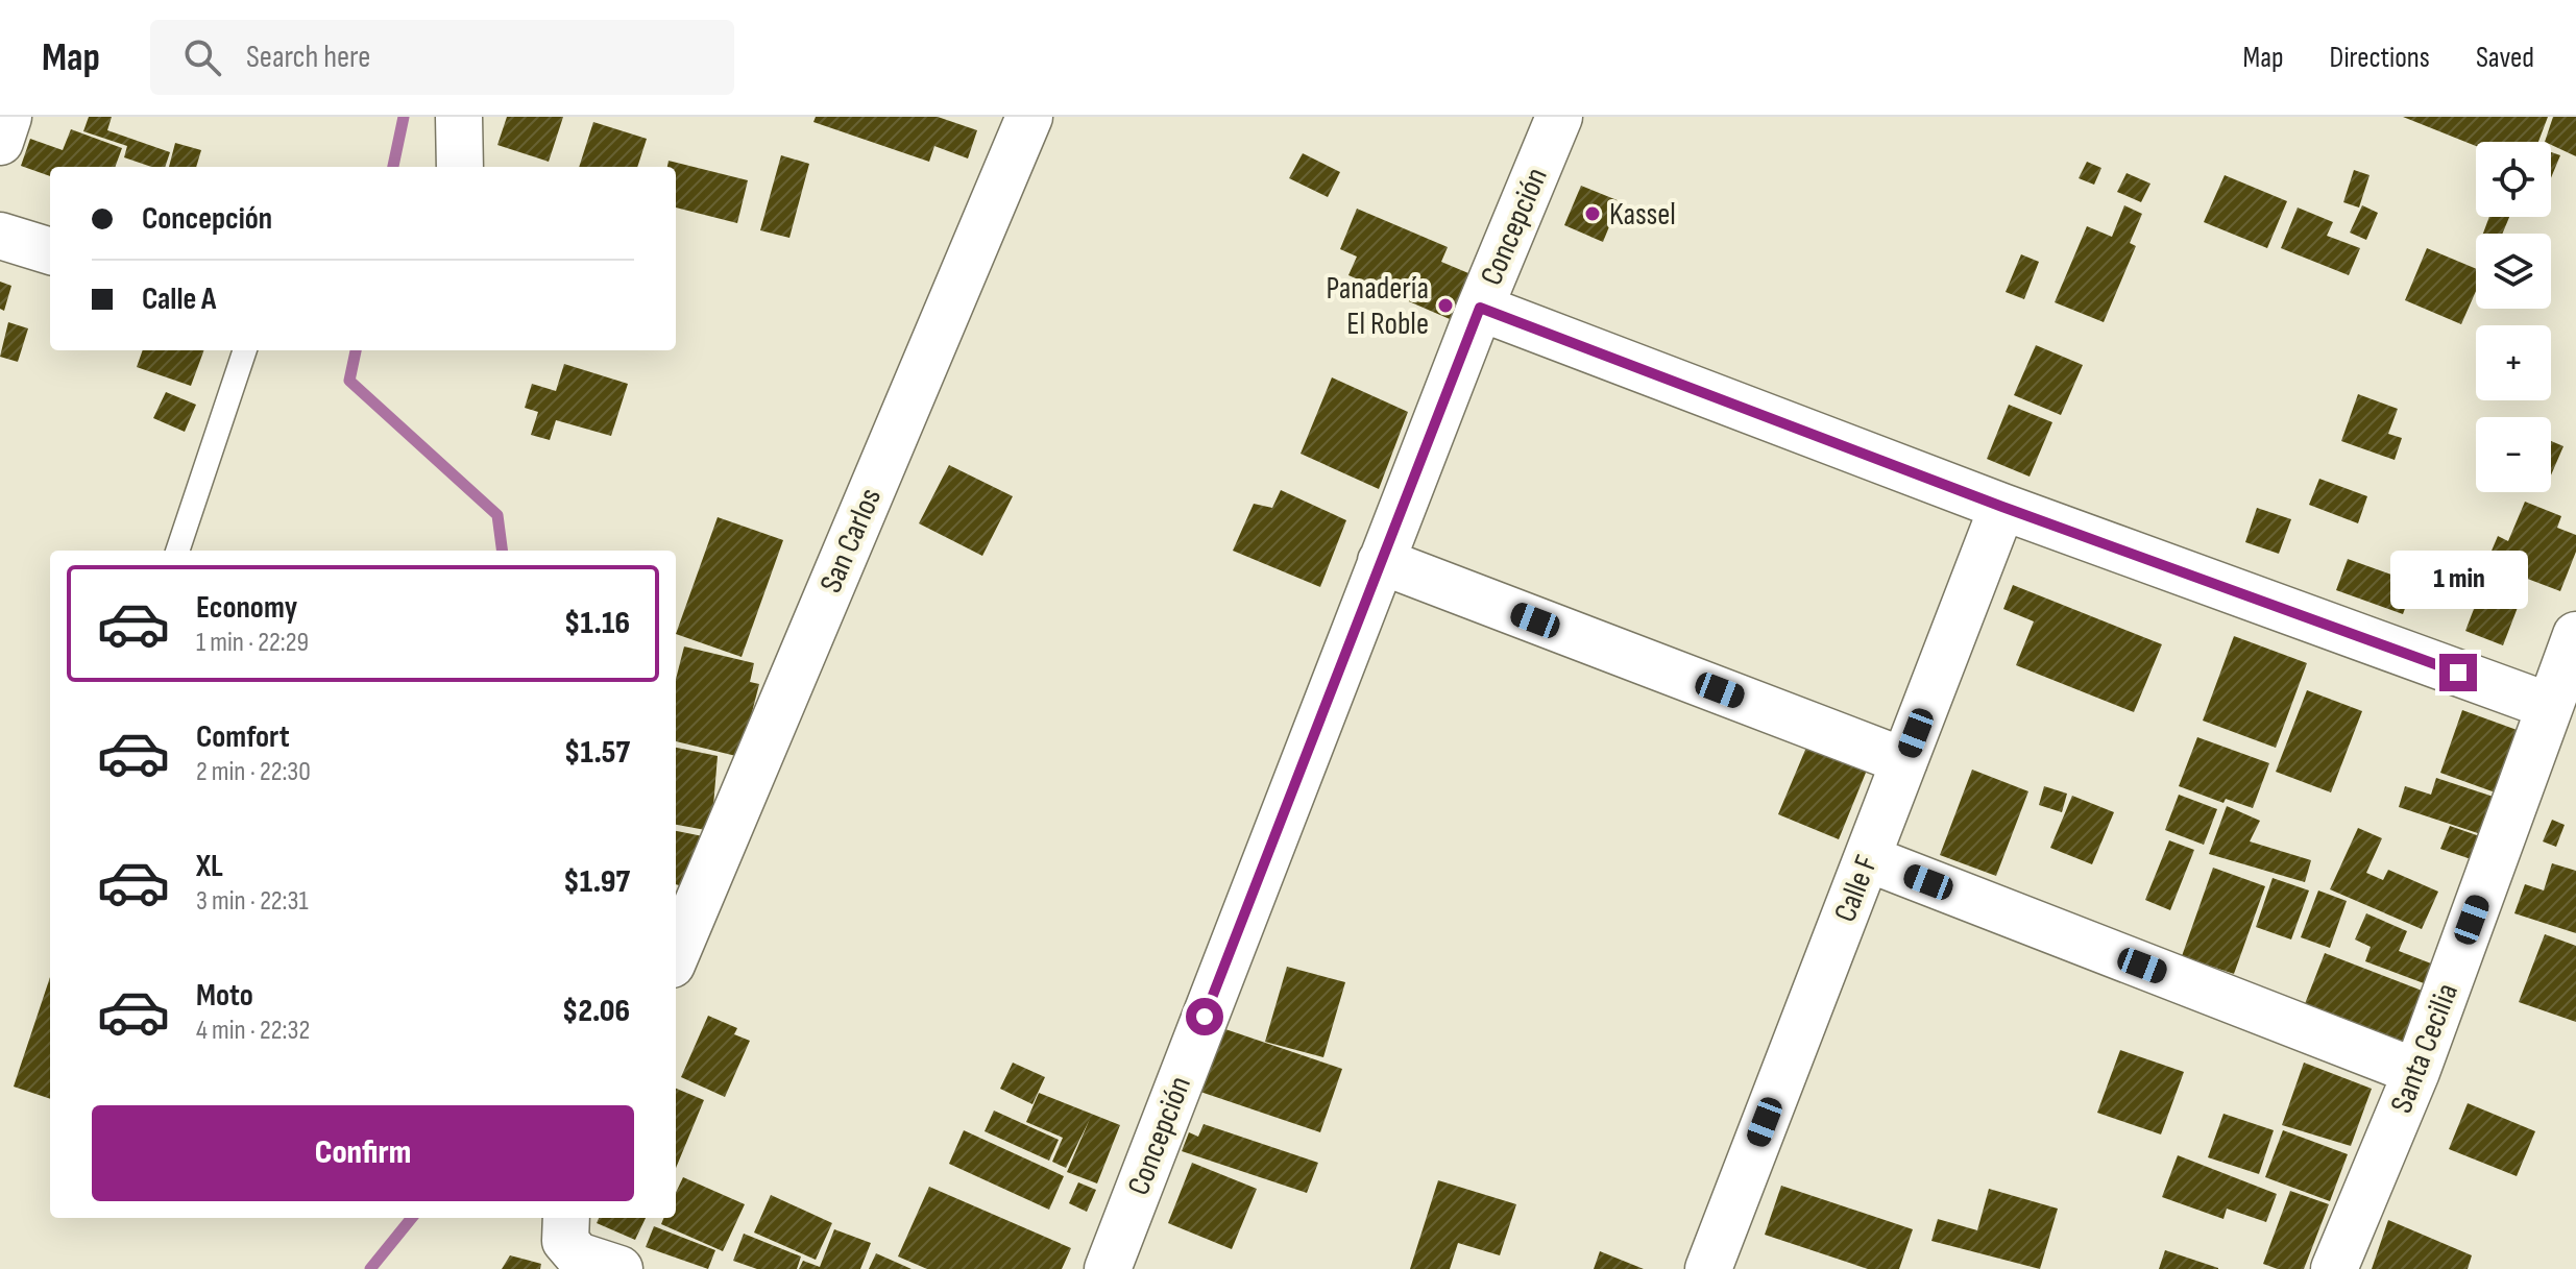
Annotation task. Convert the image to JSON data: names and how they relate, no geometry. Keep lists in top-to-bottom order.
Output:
{
  "streets": {
    "street": [
      "Concepción",
      "San Carlos",
      "Calle F",
      "Santa Cecilia"
    ]
  },
  "places": ["Kassel", "Panadería El Roble"],
  "page": {
    "header": "Map",
    "search": "Search here",
    "nav": ["Map", "Directions", "Saved"],
    "map_buttons": ["+", "−"],
    "banner": ["Concepción", "Calle A"],
    "bubble": "1 min",
    "list": [
      {
        "name": "Economy",
        "note": "1 min · 22:29",
        "value": "$1.16"
      },
      {
        "name": "Comfort",
        "note": "2 min · 22:30",
        "value": "$1.57"
      },
      {
        "name": "XL",
        "note": "3 min · 22:31",
        "value": "$1.97"
      },
      {
        "name": "Moto",
        "note": "4 min · 22:32",
        "value": "$2.06"
      }
    ],
    "buttons": "Confirm"
  }
}
